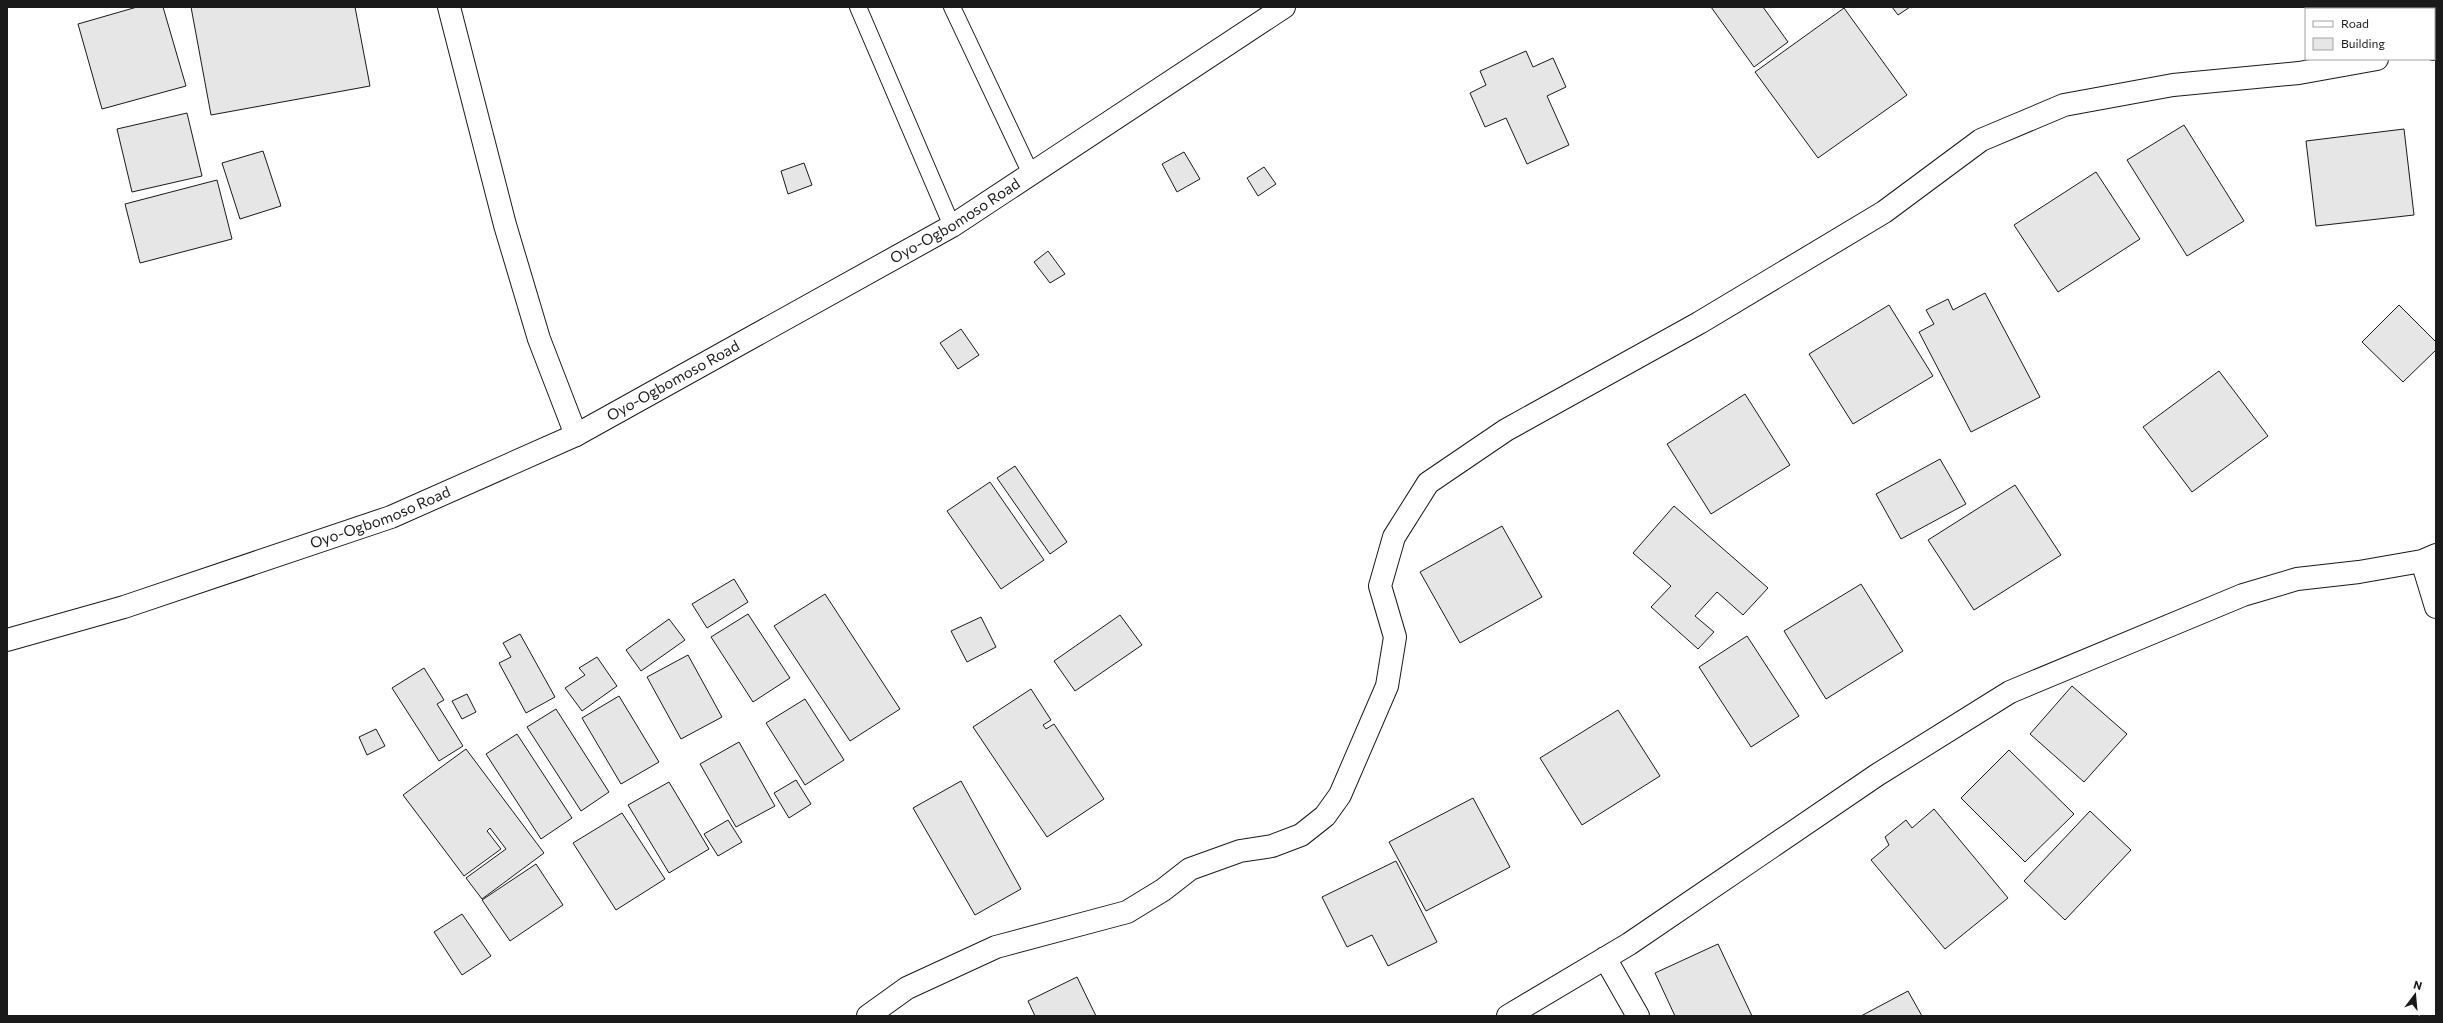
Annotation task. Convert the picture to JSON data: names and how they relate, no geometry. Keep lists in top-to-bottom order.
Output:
{
  "streets": {
    "main road": ["Oyo-Ogbomoso Road"]
  },
  "legend": ["Road", "Building"],
  "north": "top"
}
